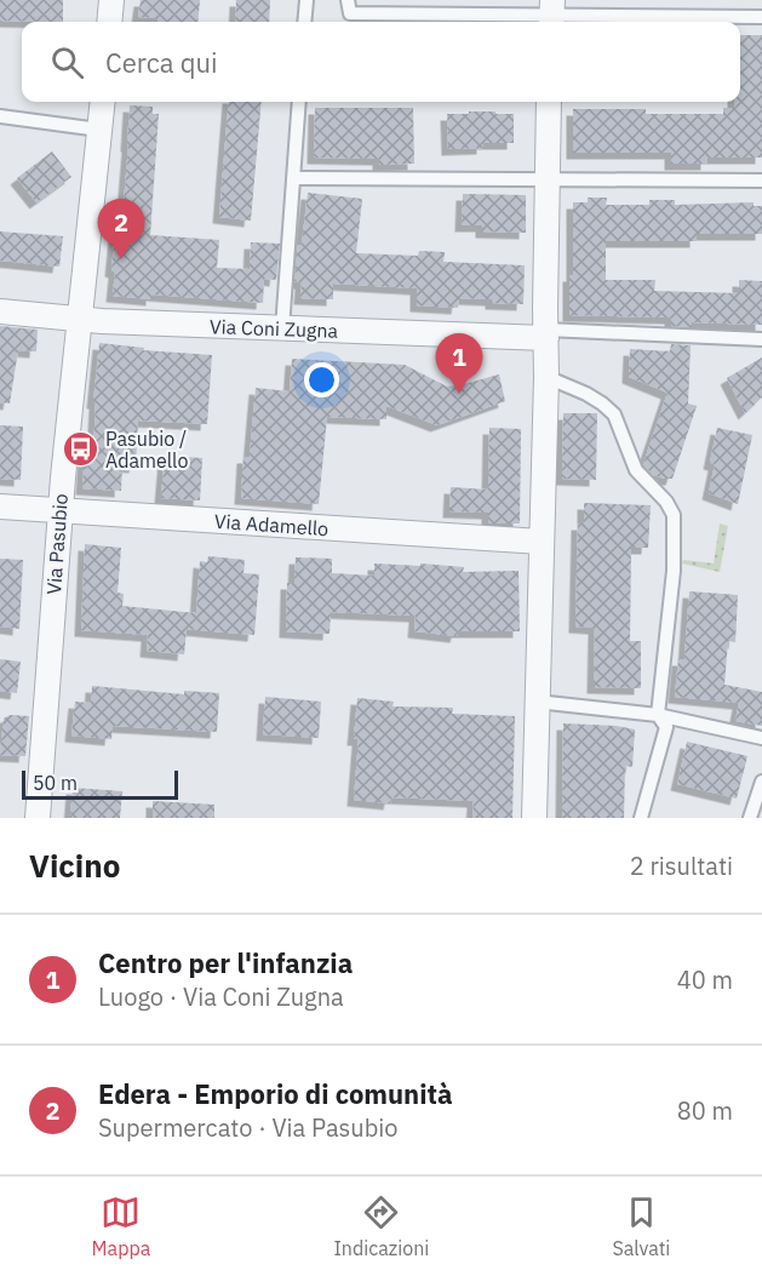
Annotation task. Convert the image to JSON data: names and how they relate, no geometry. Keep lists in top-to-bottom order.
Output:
{
  "streets": {
    "street": ["Via Coni Zugna", "Via Adamello", "Via Pasubio"]
  },
  "crossings": [
    ["Via Coni Zugna", "Via Pasubio"],
    ["Via Adamello", "Via Pasubio"]
  ],
  "places": {
    "bus stop": ["Pasubio / Adamello"]
  },
  "scale_bar": "50 m",
  "page": {
    "search": "Cerca qui",
    "pins": ["2", "1"],
    "scale": "50 m",
    "heading": ["Vicino", "2 risultati"],
    "list": [
      {
        "mark": "1",
        "name": "Centro per l'infanzia",
        "note": "Luogo · Via Coni Zugna",
        "value": "40 m"
      },
      {
        "mark": "2",
        "name": "Edera - Emporio di comunità",
        "note": "Supermercato · Via Pasubio",
        "value": "80 m"
      }
    ],
    "nav": ["Mappa", "Indicazioni", "Salvati"]
  }
}
